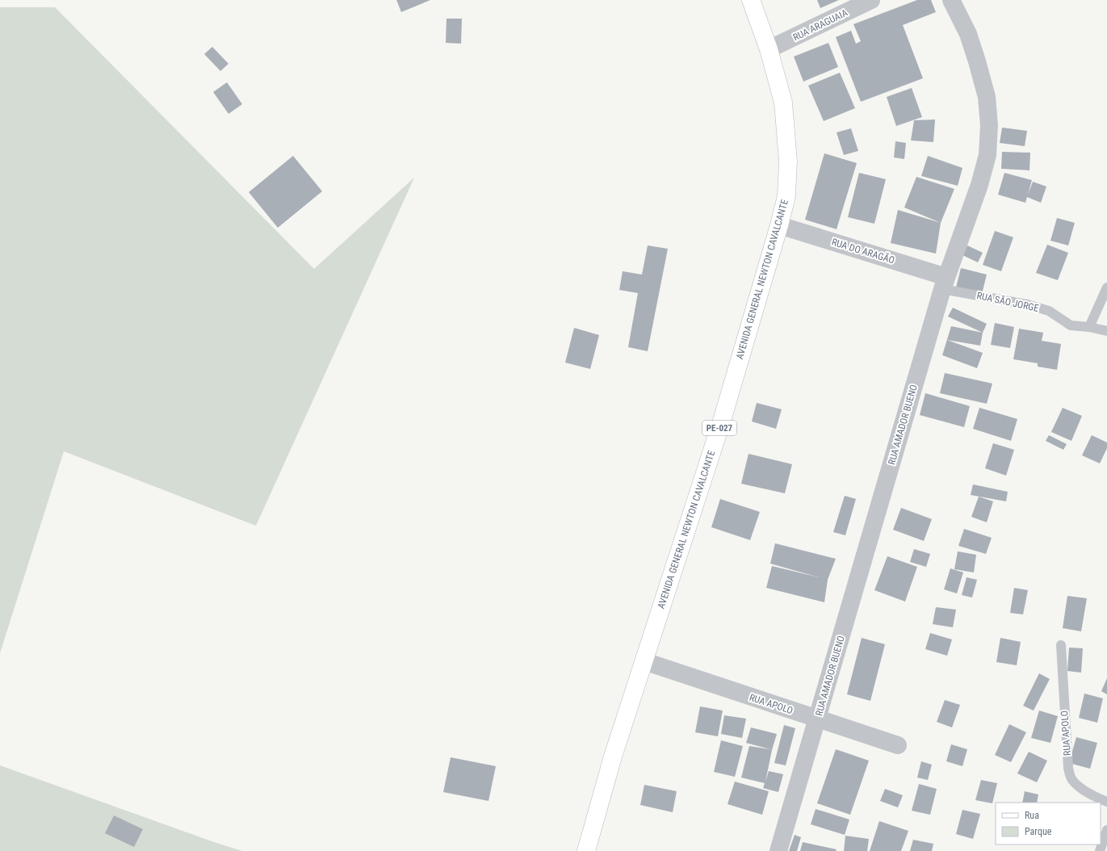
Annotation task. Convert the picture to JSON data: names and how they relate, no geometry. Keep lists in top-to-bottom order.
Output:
{
  "streets": {
    "main road": ["AVENIDA GENERAL NEWTON CAVALCANTE", "PE-027"],
    "street": [
      "RUA ARAGUAIA",
      "RUA DO ARAGÃO",
      "RUA AMADOR BUENO",
      "RUA APOLO"
    ],
    "lane": ["RUA SÃO JORGE"]
  },
  "crossings": [
    ["RUA ARAGUAIA", "AVENIDA GENERAL NEWTON CAVALCANTE"],
    ["RUA DO ARAGÃO", "AVENIDA GENERAL NEWTON CAVALCANTE"],
    ["RUA DO ARAGÃO", "RUA SÃO JORGE"],
    ["RUA DO ARAGÃO", "RUA AMADOR BUENO"],
    ["AVENIDA GENERAL NEWTON CAVALCANTE", "RUA APOLO"],
    ["RUA SÃO JORGE", "RUA AMADOR BUENO"],
    ["RUA AMADOR BUENO", "RUA APOLO"]
  ],
  "legend": ["Rua", "Parque"]
}
